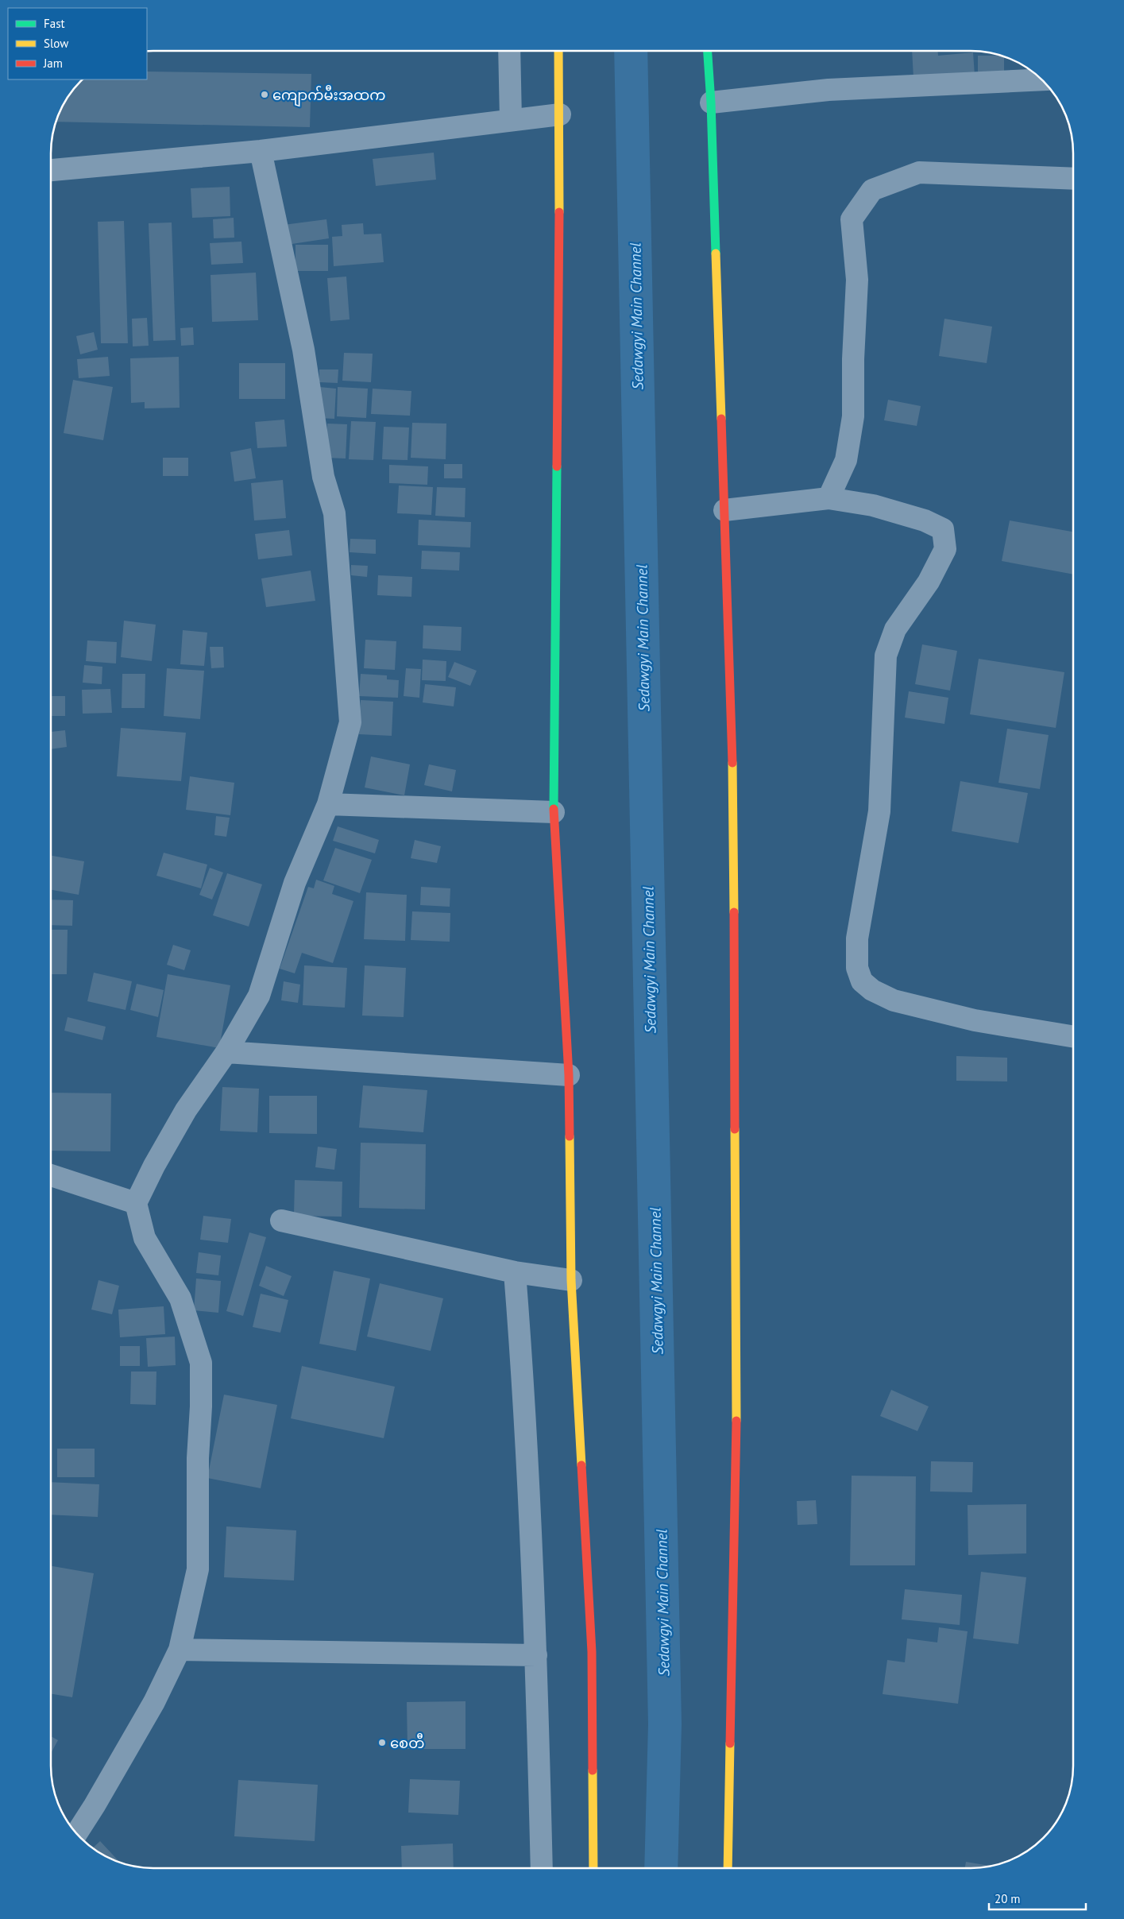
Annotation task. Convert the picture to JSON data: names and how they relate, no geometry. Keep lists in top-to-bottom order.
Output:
{
  "water": ["Sedawgyi Main Channel"],
  "places": ["ကျောက်မီးအထက", "စေတီ"],
  "legend": ["Fast", "Slow", "Jam"],
  "scale_bar": "20 m"
}
